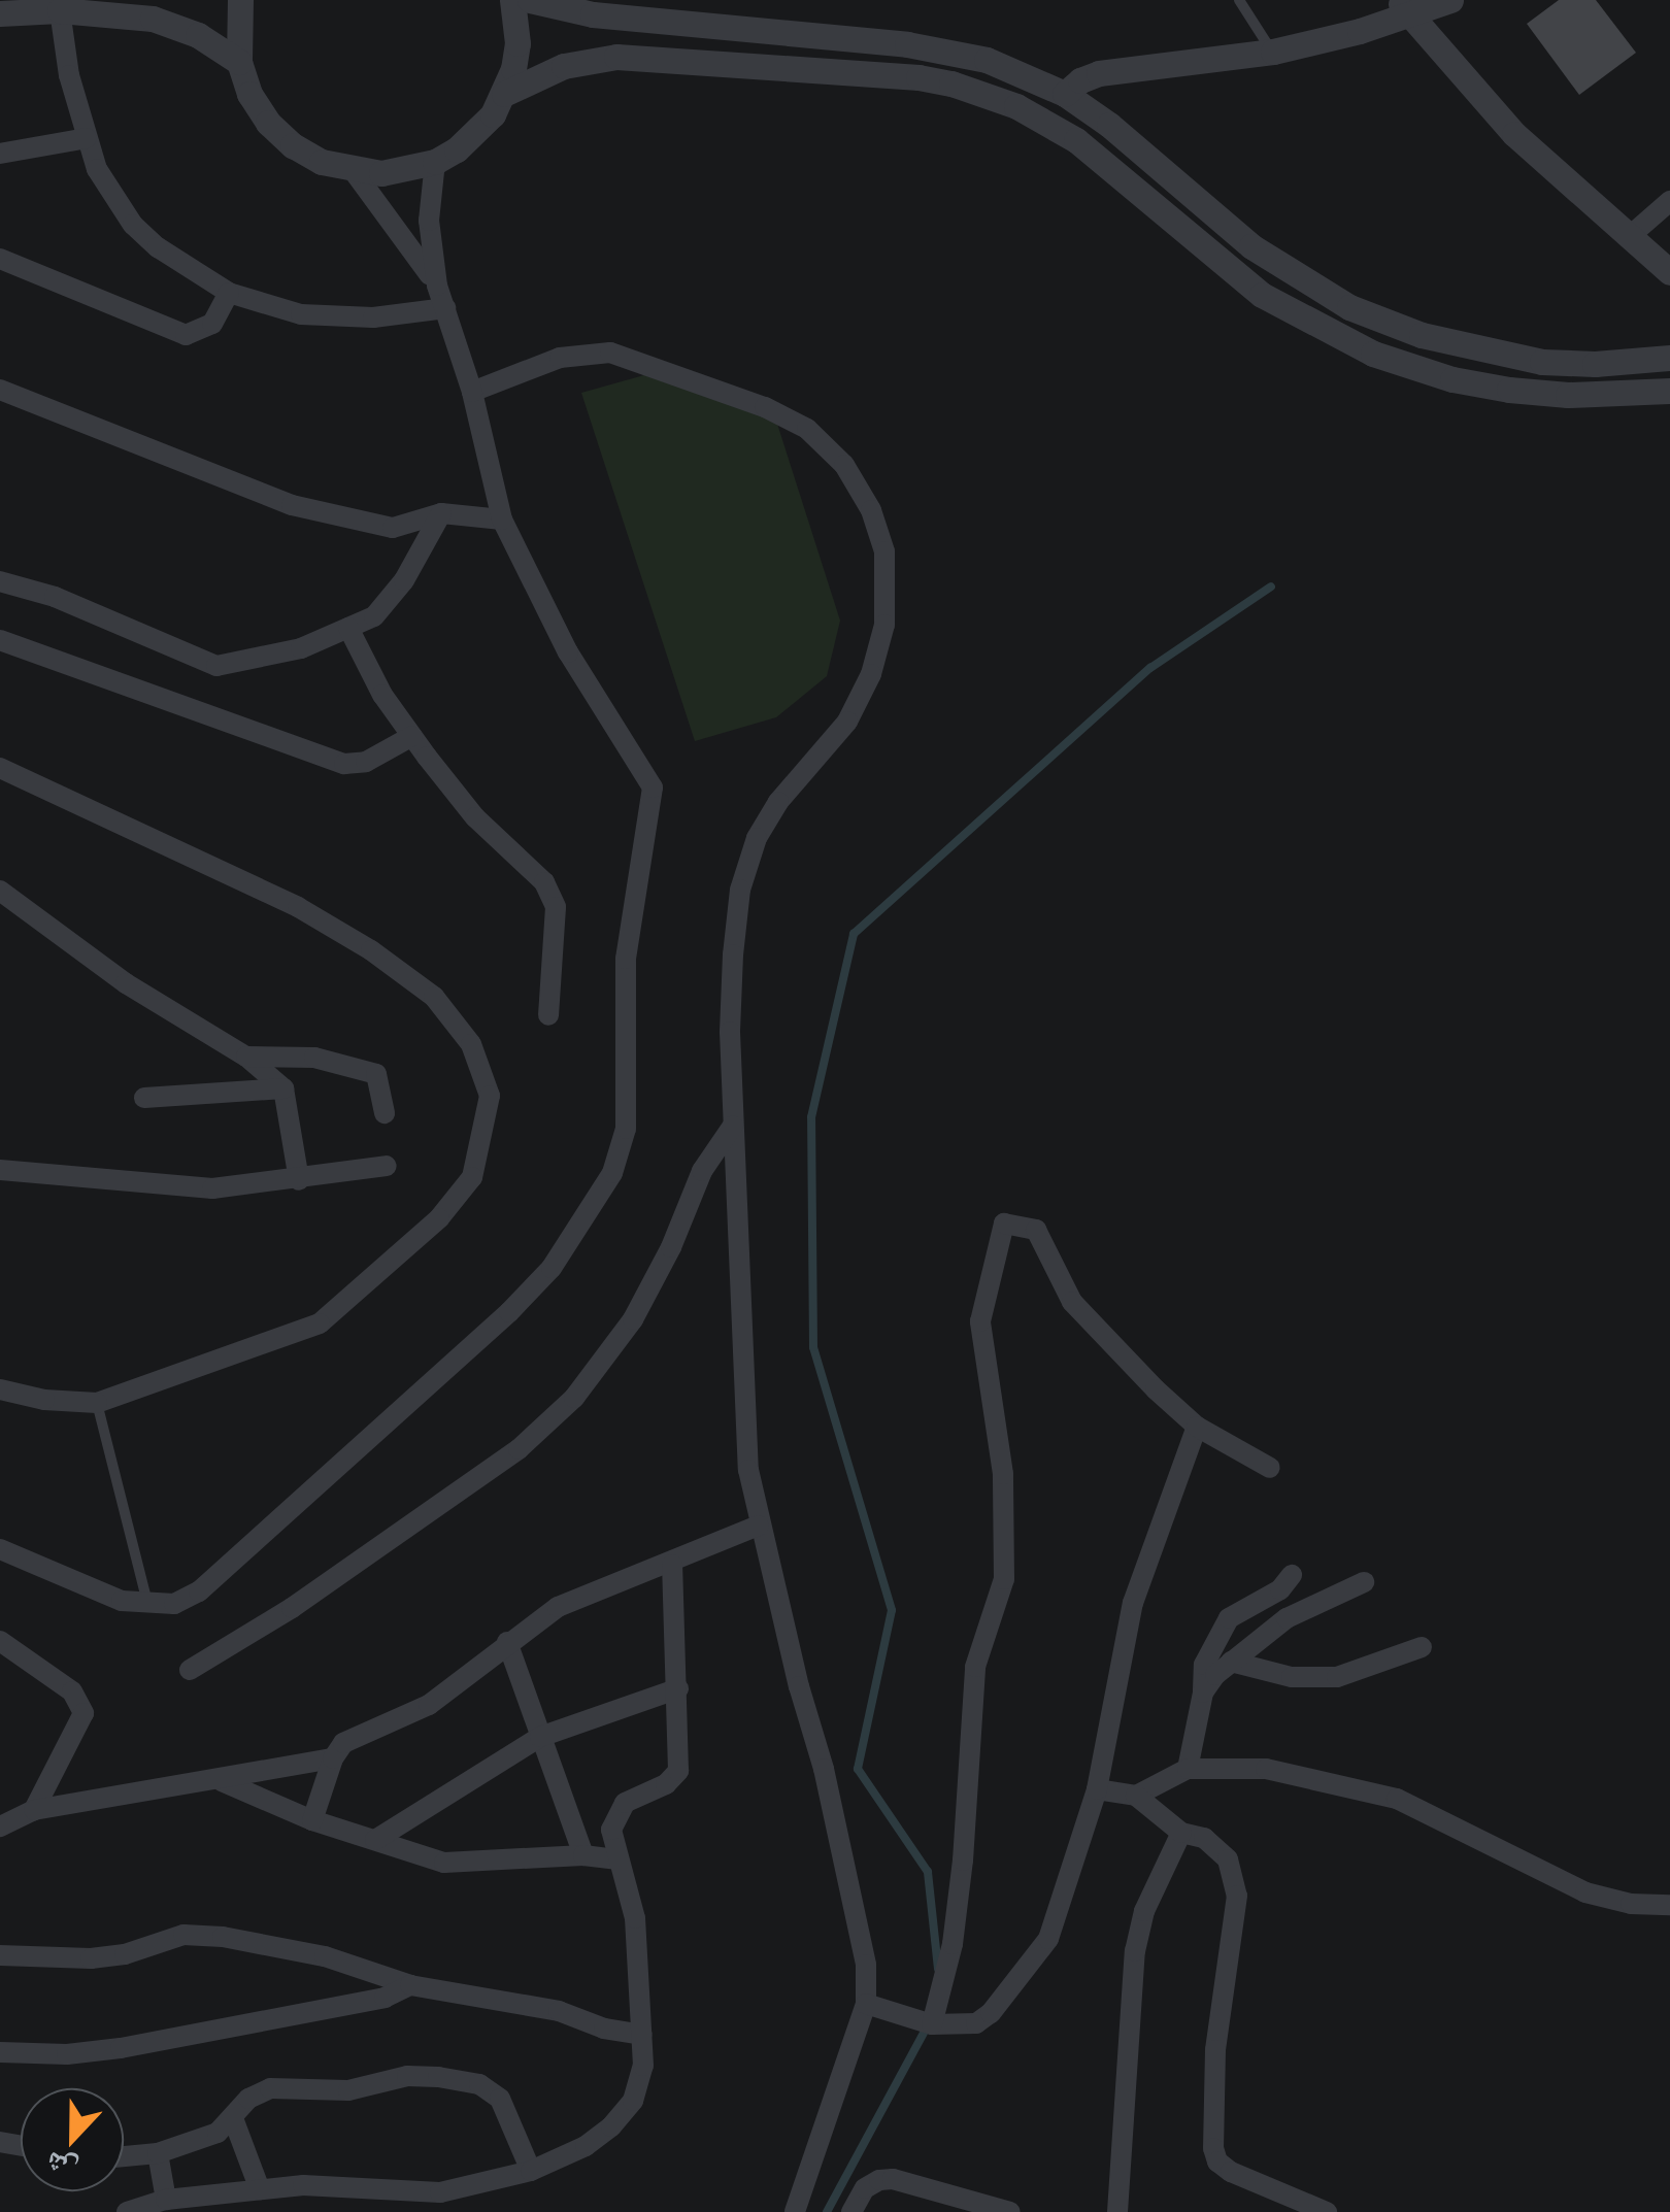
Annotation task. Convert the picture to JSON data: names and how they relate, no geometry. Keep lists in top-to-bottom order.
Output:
{
  "north": "bottom"
}
